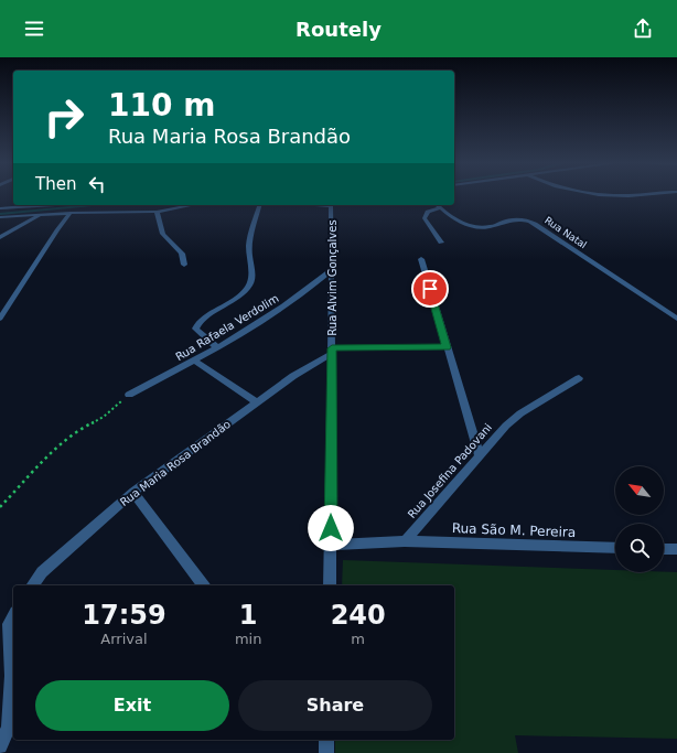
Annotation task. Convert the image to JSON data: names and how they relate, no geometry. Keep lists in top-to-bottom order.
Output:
{
  "streets": {
    "street": [
      "Rua Natal",
      "Rua Alvim Gonçalves",
      "Rua Rafaela Verdolim",
      "Rua Maria Rosa Brandão",
      "Rua Josefina Padovani",
      "Rua São M. Pereira"
    ]
  },
  "crossings": [
    ["Rua Alvim Gonçalves", "Rua Rafaela Verdolim"],
    ["Rua Alvim Gonçalves", "Rua Maria Rosa Brandão"],
    ["Rua Josefina Padovani", "Rua São M. Pereira"]
  ],
  "north": "top left",
  "page": {
    "header": "Routely",
    "turn": ["110 m", "Rua Maria Rosa Brandão"],
    "then": "Then",
    "eta": [
      "17:59",
      "Arrival",
      "1",
      "min",
      "240",
      "m"
    ],
    "buttons": ["Exit", "Share"]
  }
}
